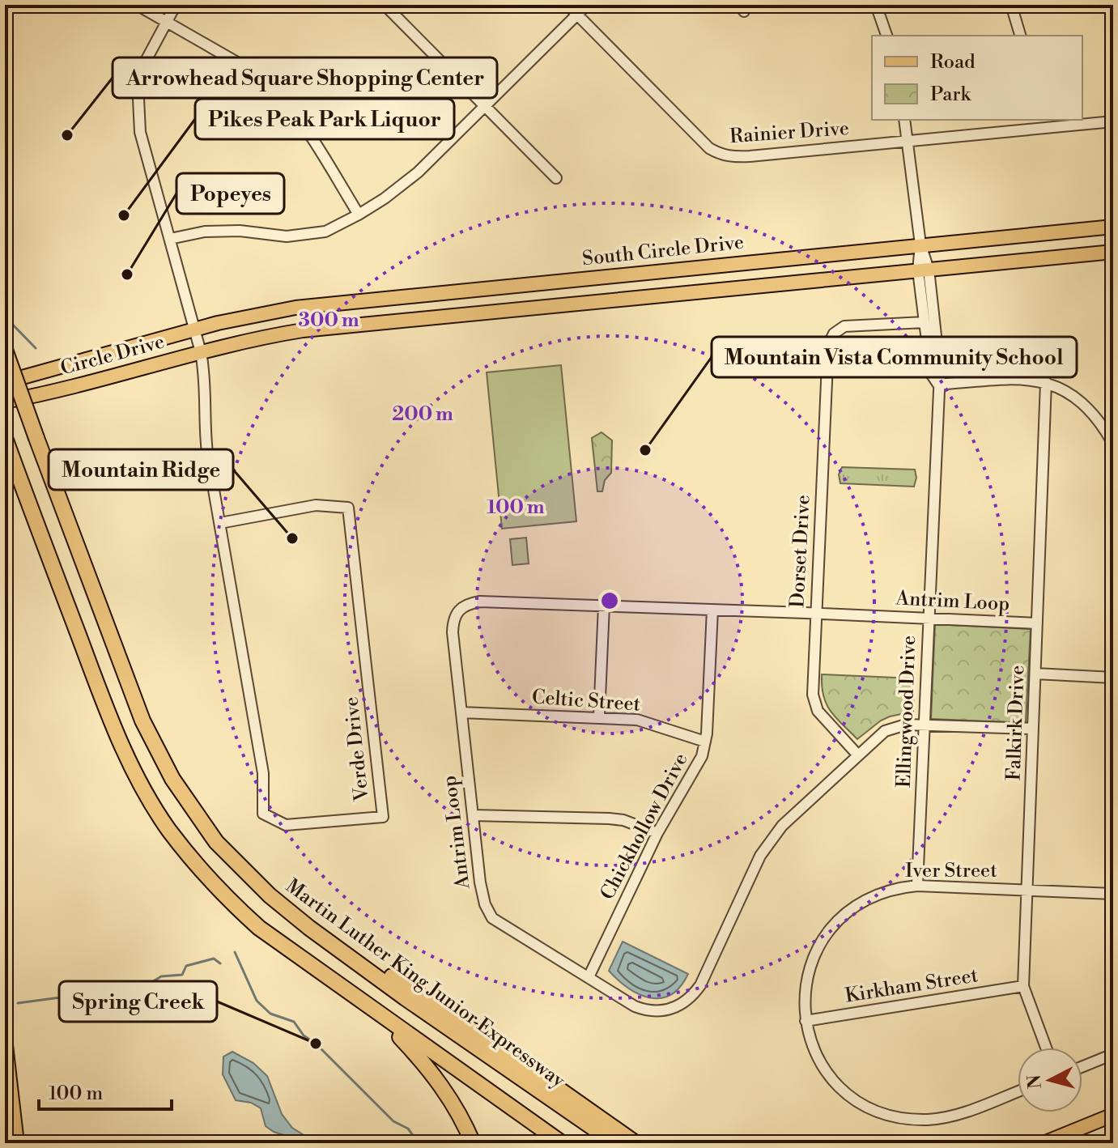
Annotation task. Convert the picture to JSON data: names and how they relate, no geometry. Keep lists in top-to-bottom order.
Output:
{
  "streets": {
    "highway": ["Martin Luther King Junior Expressway"],
    "main road": ["South Circle Drive", "Circle Drive"],
    "street": [
      "Rainier Drive",
      "Dorset Drive",
      "Antrim Loop",
      "Celtic Street",
      "Ellingwood Drive",
      "Falkirk Drive",
      "Verde Drive",
      "Chickhollow Drive",
      "Iver Street",
      "Kirkham Street"
    ]
  },
  "crossings": [
    ["Rainier Drive", "Ellingwood Drive"],
    ["South Circle Drive", "Circle Drive"],
    ["South Circle Drive", "Ellingwood Drive"],
    ["Circle Drive", "Ellingwood Drive"],
    ["Circle Drive", "Verde Drive"],
    ["Dorset Drive", "Antrim Loop"],
    ["Dorset Drive", "Ellingwood Drive"],
    ["Antrim Loop", "Celtic Street"],
    ["Antrim Loop", "Ellingwood Drive"],
    ["Antrim Loop", "Falkirk Drive"],
    ["Antrim Loop", "Chickhollow Drive"],
    ["Celtic Street", "Chickhollow Drive"],
    ["Ellingwood Drive", "Iver Street"],
    ["Falkirk Drive", "Iver Street"],
    ["Falkirk Drive", "Kirkham Street"],
    ["Iver Street", "Kirkham Street"]
  ],
  "places": [
    "Arrowhead Square Shopping Center",
    "Pikes Peak Park Liquor",
    "Popeyes",
    "Mountain Vista Community School",
    "Mountain Ridge",
    "Spring Creek"
  ],
  "legend": ["Road", "Park"],
  "scale_bar": "100 m",
  "north": "left",
  "rings": ["300 m", "200 m", "100 m"]
}
